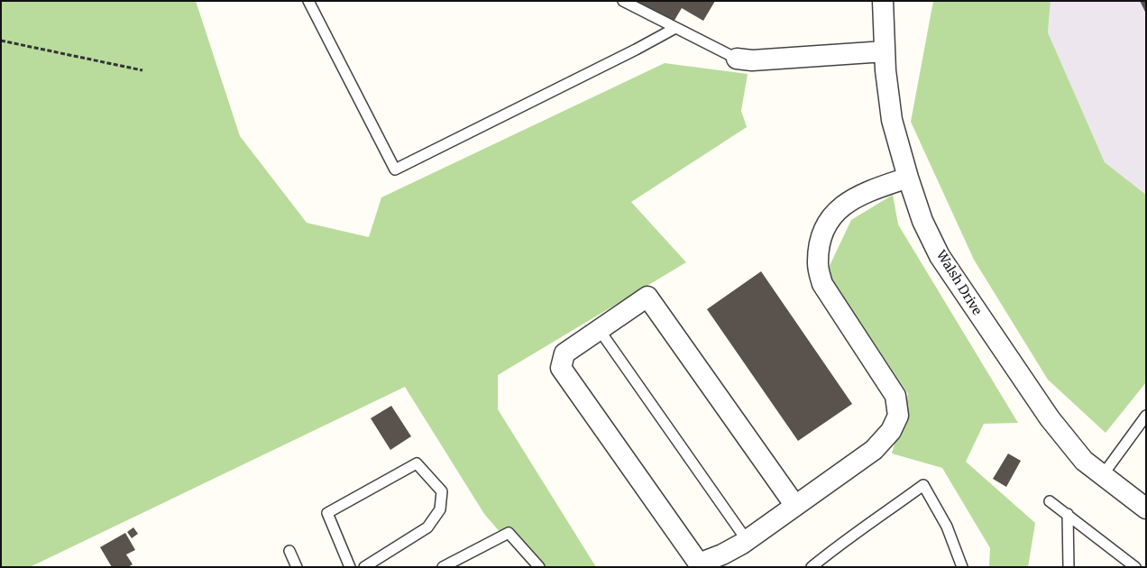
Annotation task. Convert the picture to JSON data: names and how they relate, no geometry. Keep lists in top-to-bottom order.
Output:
{
  "streets": {
    "street": ["Walsh Drive"]
  }
}
